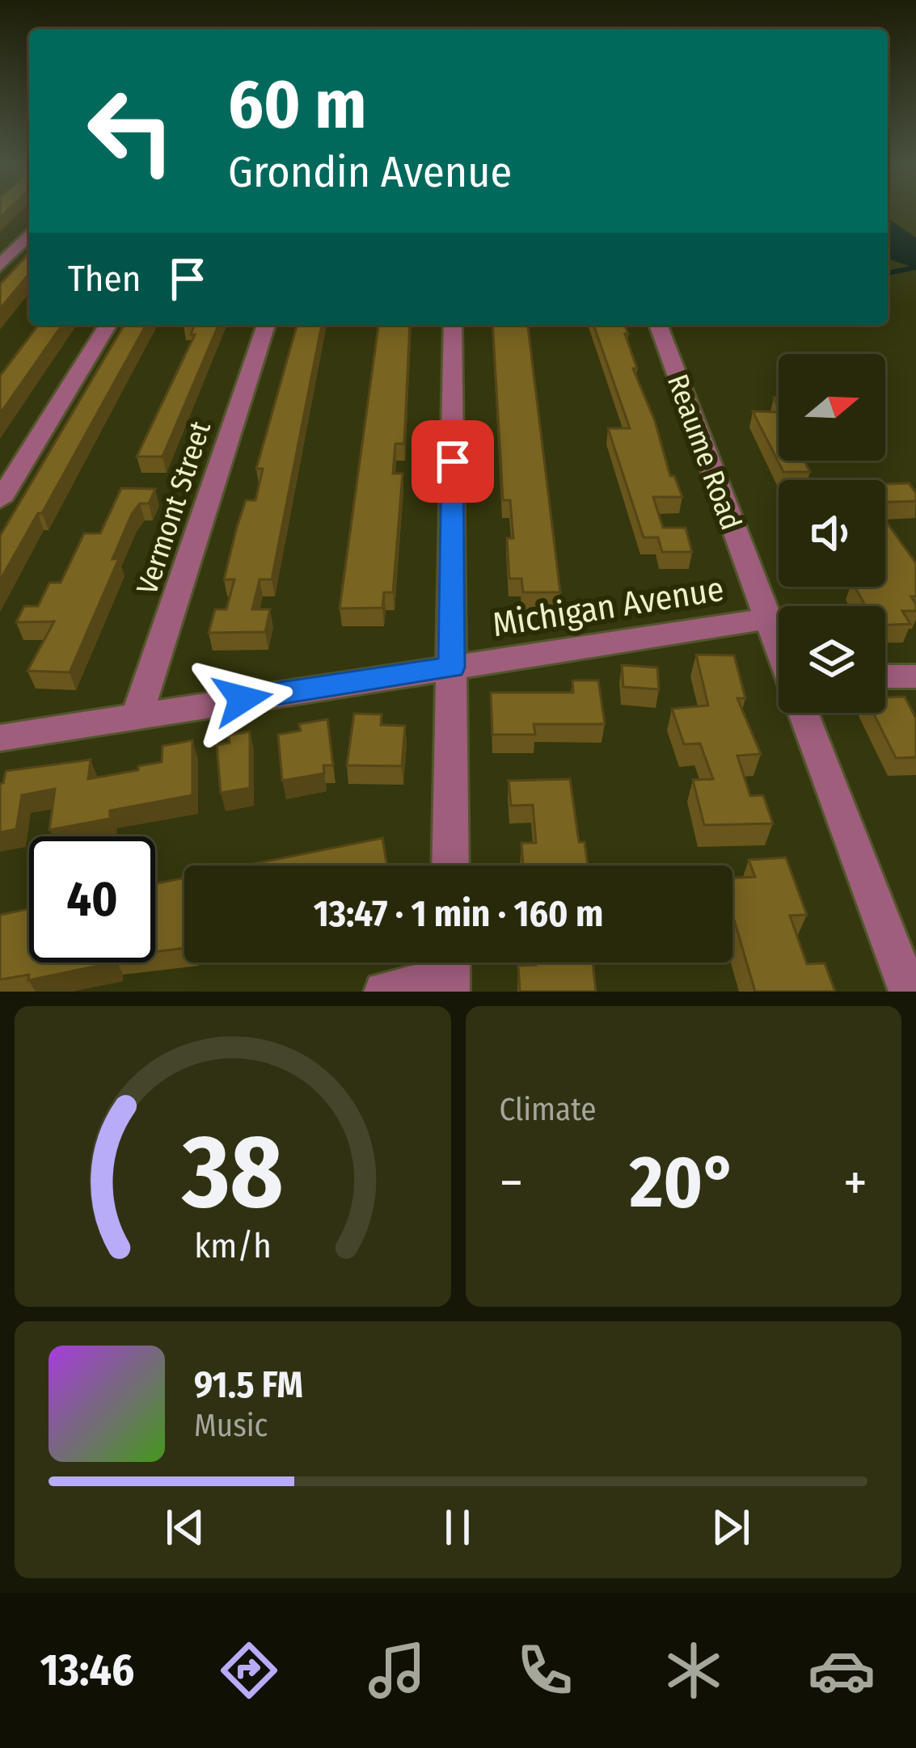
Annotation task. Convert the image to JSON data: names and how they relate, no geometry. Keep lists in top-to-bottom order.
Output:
{
  "streets": {
    "street": ["Reaume Road", "Vermont Street", "Michigan Avenue"]
  },
  "crossings": [
    ["Reaume Road", "Michigan Avenue"],
    ["Vermont Street", "Michigan Avenue"]
  ],
  "north": "right",
  "page": {
    "turn": ["60 m", "Grondin Avenue"],
    "then": "Then",
    "limit": "40",
    "trip": "13:47 · 1 min · 160 m",
    "tile": "Climate",
    "heat": ["−", "20°", "+"],
    "song": ["91.5 FM", "Music"],
    "tabs": "13:46",
    "gauge": ["38", "km/h"]
  }
}
